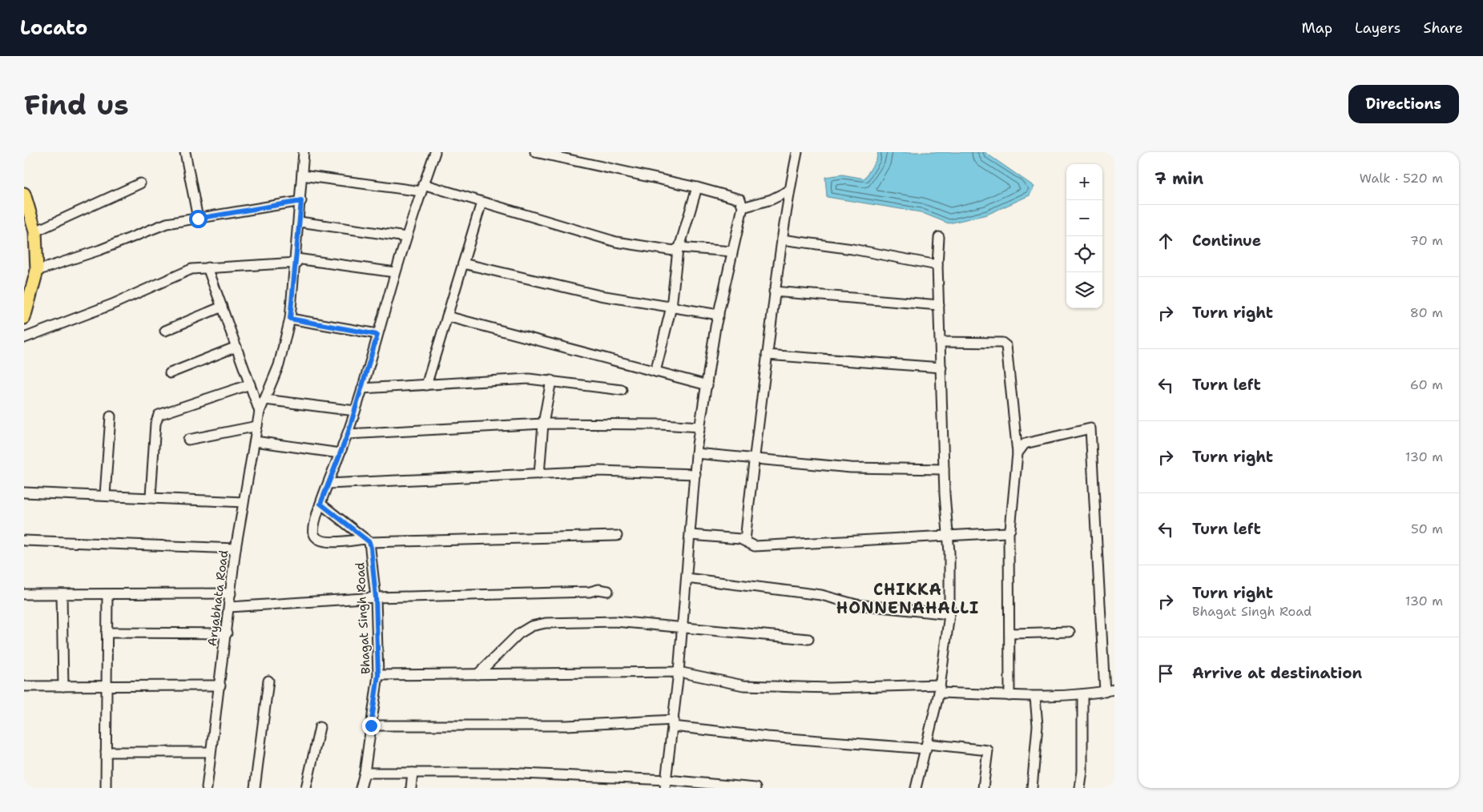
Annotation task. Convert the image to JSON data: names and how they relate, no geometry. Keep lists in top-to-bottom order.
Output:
{
  "streets": {
    "street": ["Aryabhata Road", "Bhagat Singh Road"]
  },
  "districts": ["CHIKKA HONNENAHALLI"],
  "page": {
    "header": "Locato",
    "nav": ["Map", "Layers", "Share"],
    "buttons": "Directions",
    "title": "Find us",
    "heading": ["7 min", "Walk · 520 m"],
    "map_buttons": ["+", "−"],
    "list": [
      ["Continue", "70 m"],
      ["Turn right", "80 m"],
      ["Turn left", "60 m"],
      ["Turn right", "130 m"],
      ["Turn left", "50 m"],
      ["Turn right", "Bhagat Singh Road", "130 m"],
      "Arrive at destination"
    ]
  }
}
